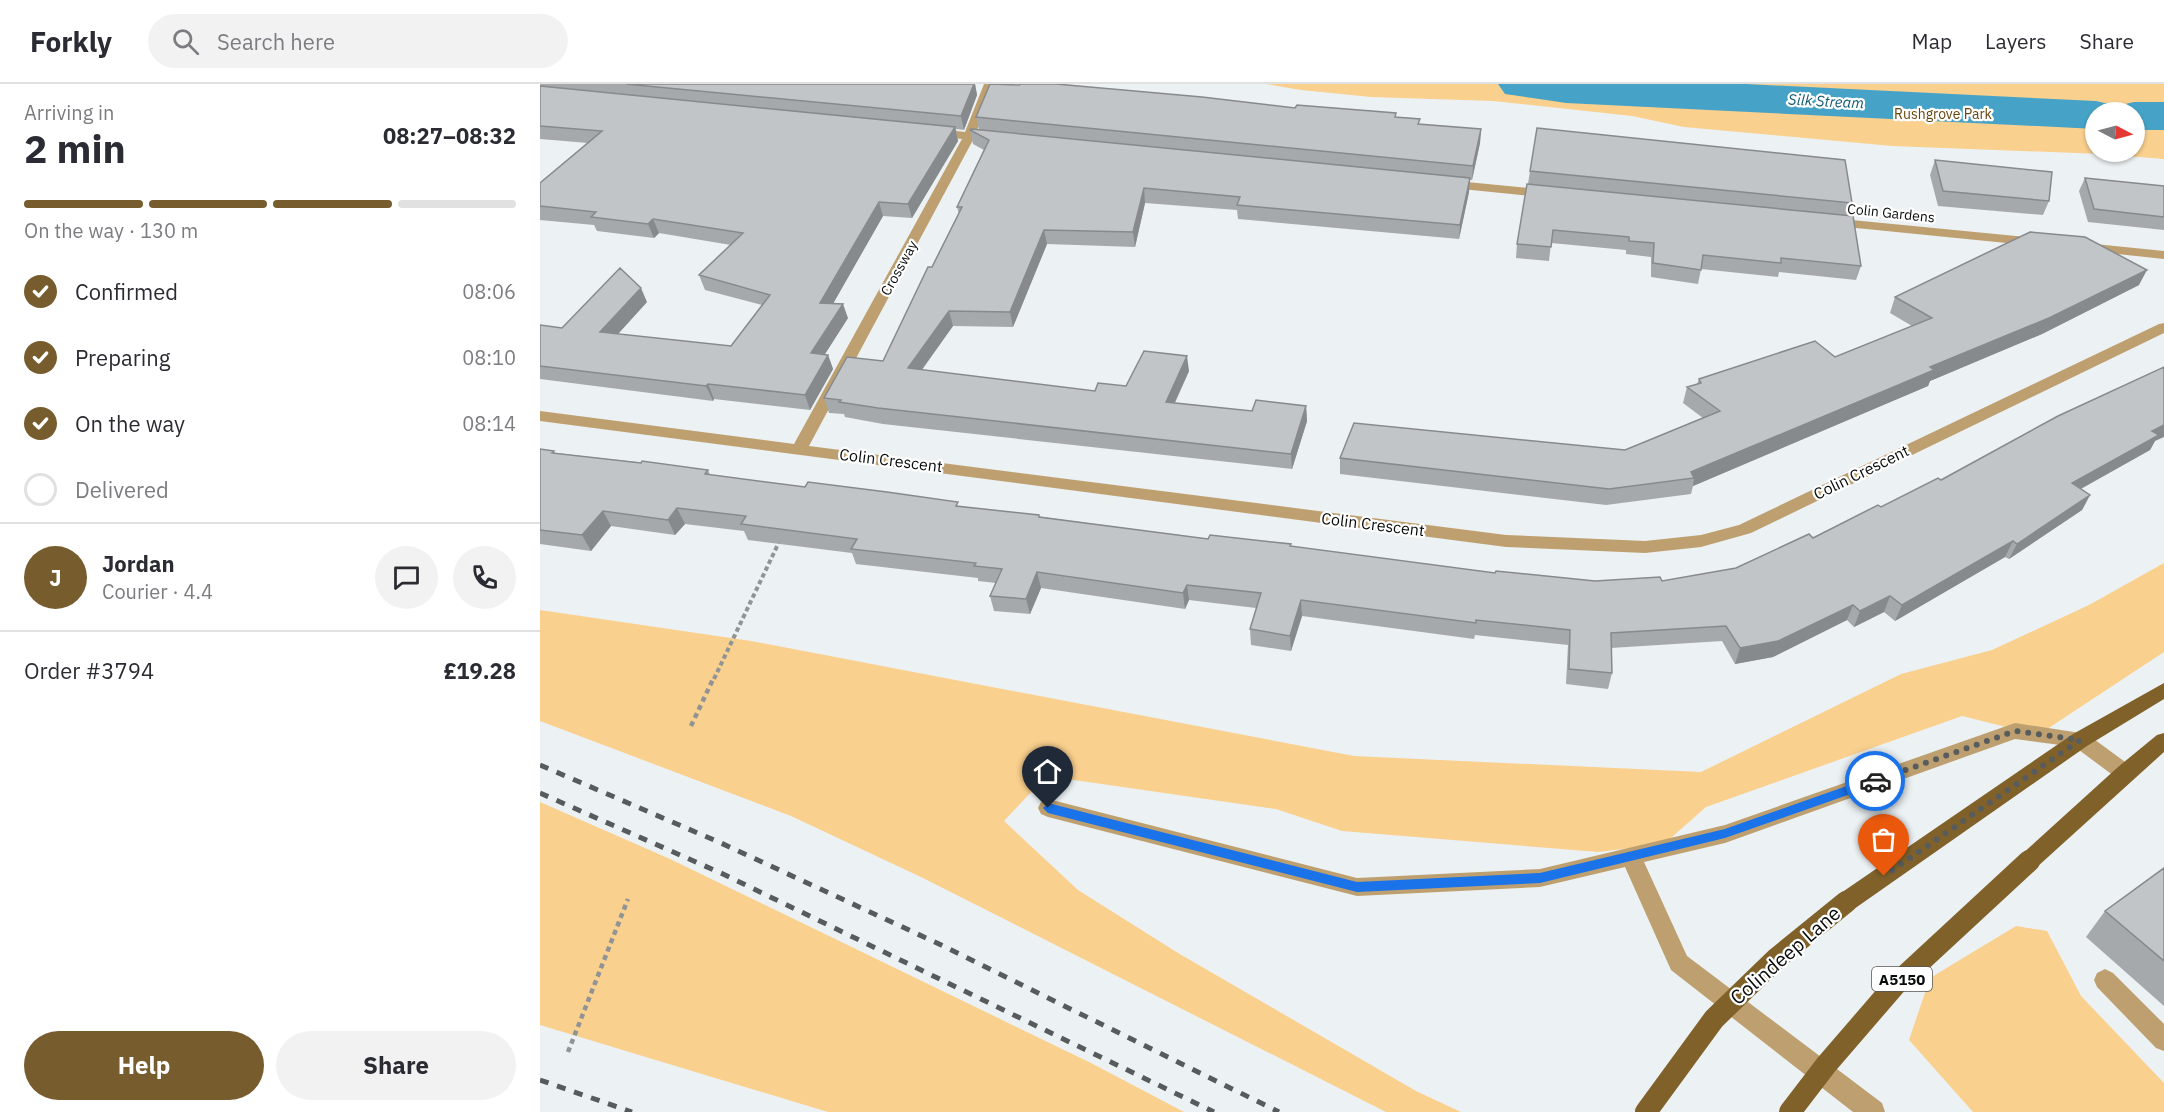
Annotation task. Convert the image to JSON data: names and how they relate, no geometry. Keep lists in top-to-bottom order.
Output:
{
  "streets": {
    "main road": ["Colindeep Lane", "A5150"],
    "street": ["Colin Gardens", "Crossway", "Colin Crescent"]
  },
  "crossings": [
    ["Crossway", "Colin Crescent"]
  ],
  "water": ["Silk Stream"],
  "parks": ["Rushgrove Park"],
  "north": "right",
  "page": {
    "header": "Forkly",
    "search": "Search here",
    "nav": ["Map", "Layers", "Share"],
    "heading": ["2 min", "Arriving in", "08:27–08:32"],
    "panel": [
      "Jordan",
      "Courier · 4.4",
      "Order #3794",
      "£19.28"
    ],
    "bar": "On the way · 130 m",
    "list": [
      ["Confirmed", "08:06"],
      ["Preparing", "08:10"],
      ["On the way", "08:14"],
      "Delivered"
    ],
    "round": "J",
    "buttons": ["Help", "Share"]
  }
}
